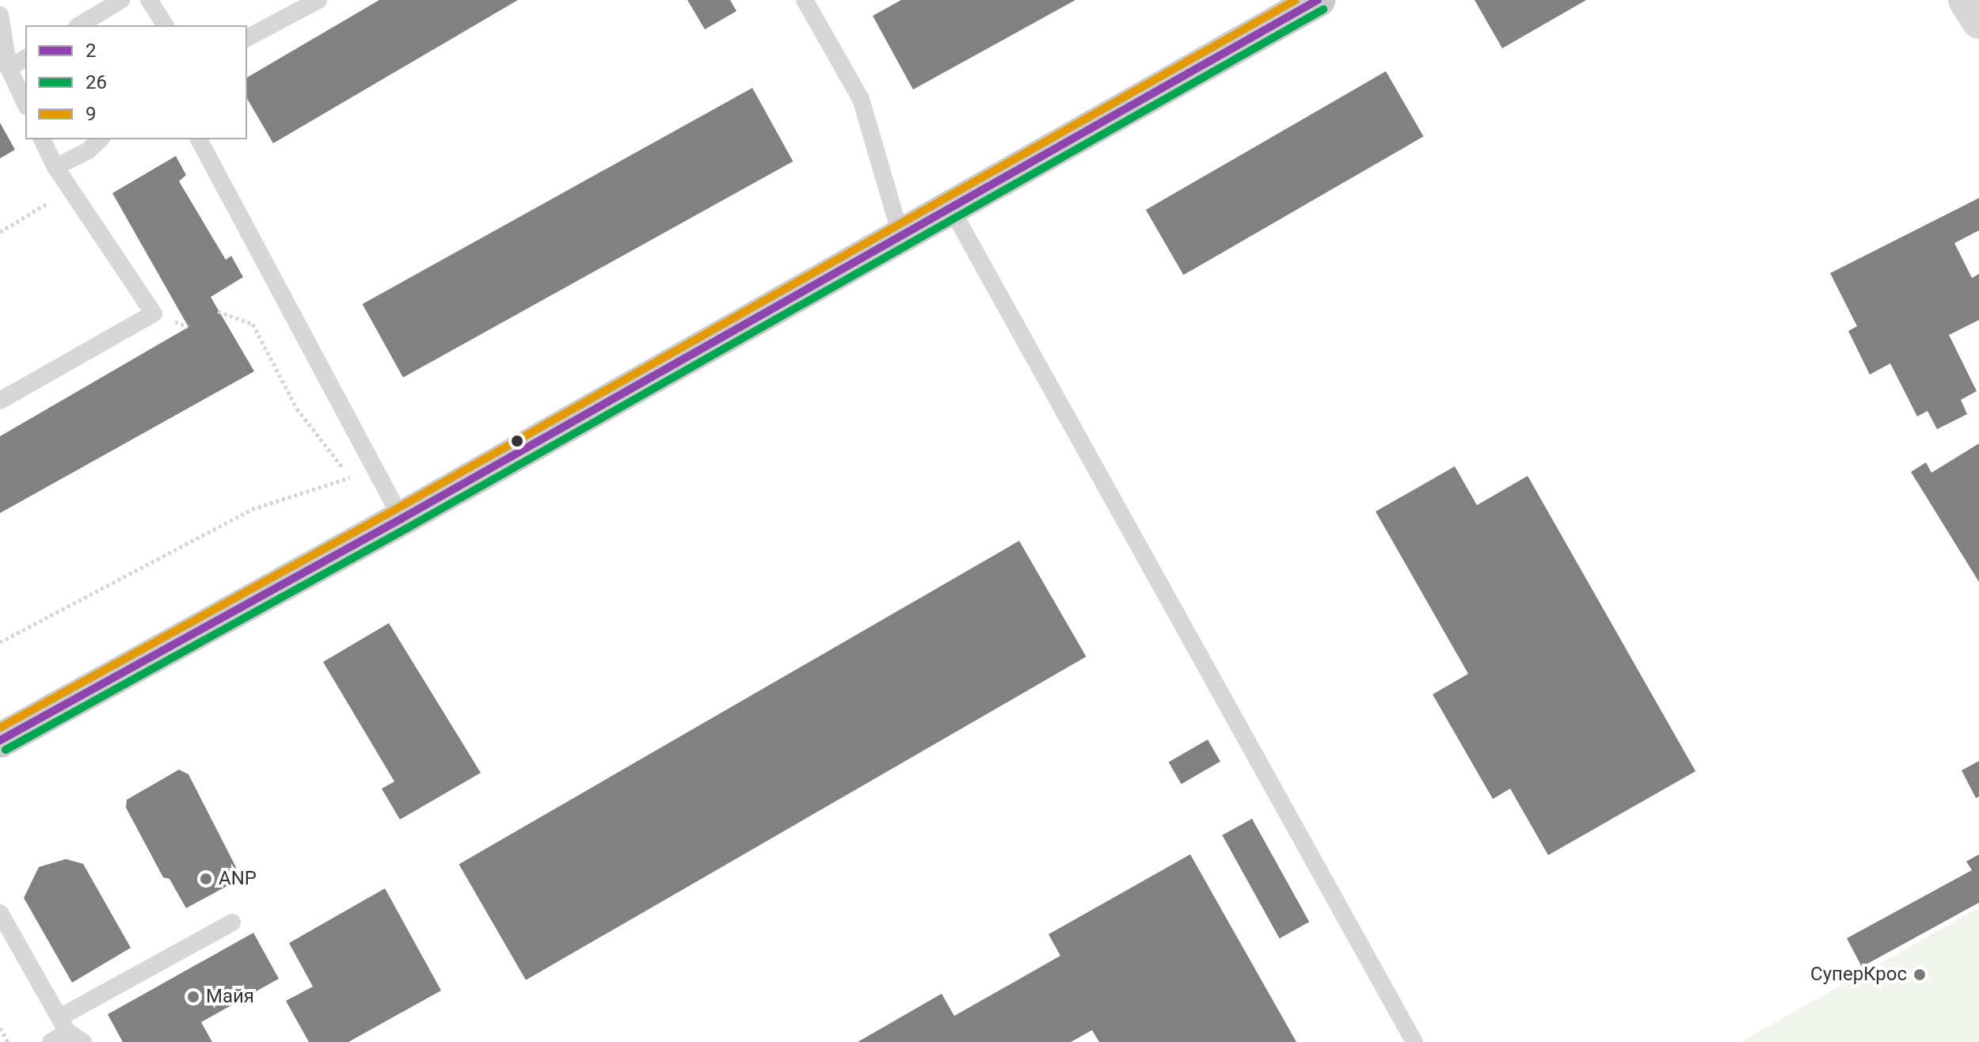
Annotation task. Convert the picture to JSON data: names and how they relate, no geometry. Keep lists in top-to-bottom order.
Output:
{
  "places": ["ANP", "СуперКрос", "Майя"],
  "lines": ["transit line 2", "transit line 9", "transit line 26"],
  "legend": ["2", "26", "9"]
}
